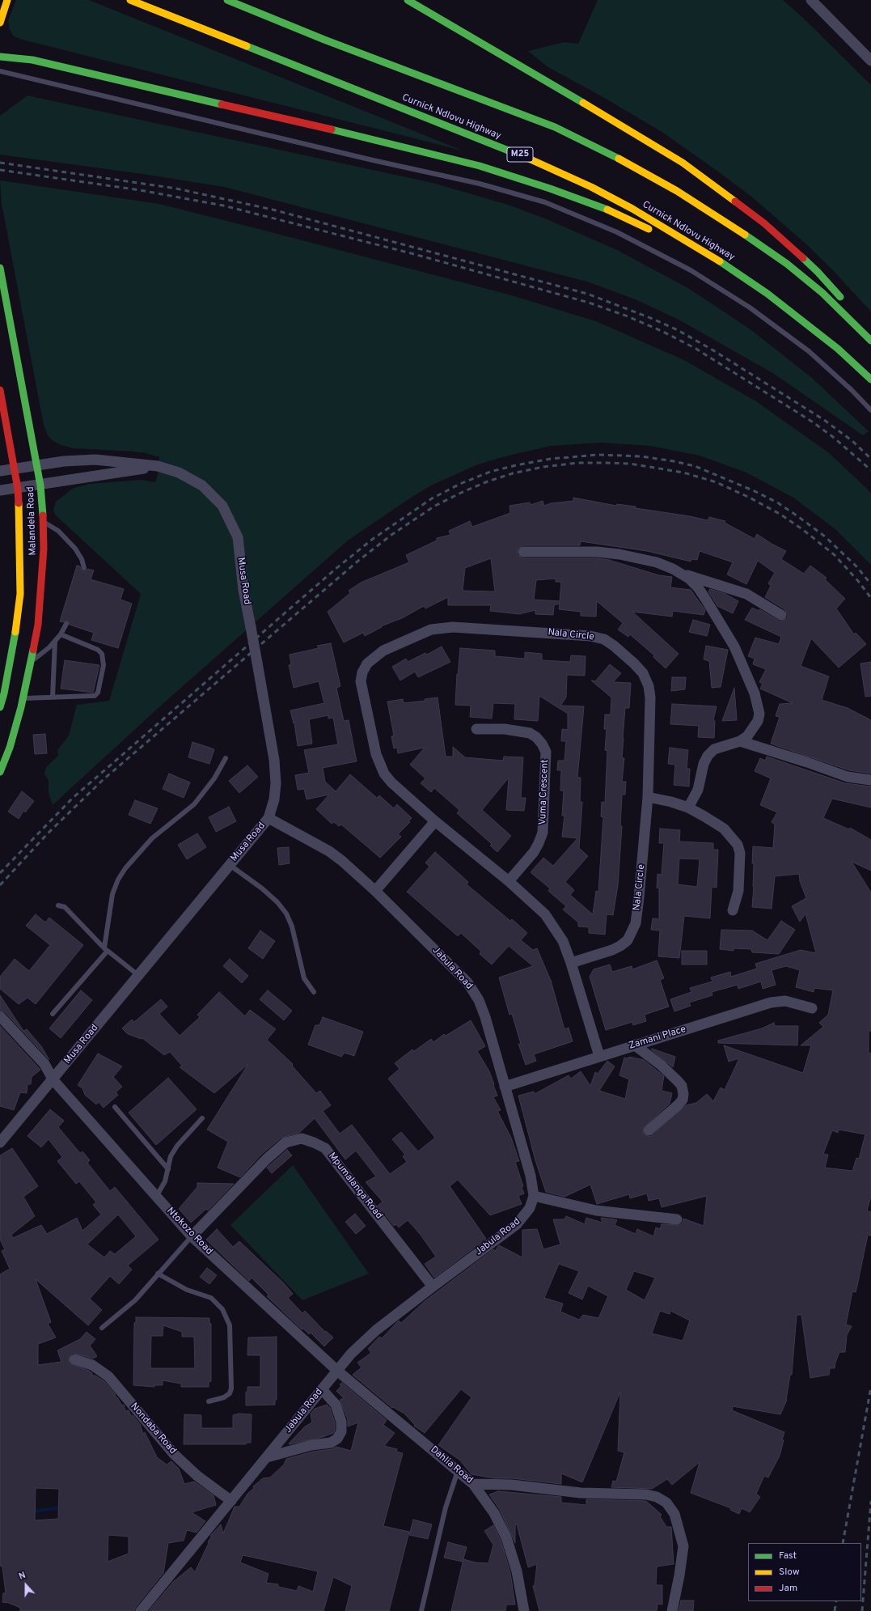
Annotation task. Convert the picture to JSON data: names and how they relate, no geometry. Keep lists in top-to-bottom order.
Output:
{
  "streets": {
    "main road": ["Curnick Ndlovu Highway", "M25", "Malandela Road"],
    "street": [
      "Musa Road",
      "Nala Circle",
      "Vuma Crescent",
      "Jabula Road",
      "Zamani Place",
      "Mpumalanga Road",
      "Ntokozo Road",
      "Nondaba Road",
      "Dahlia Road"
    ]
  },
  "crossings": [
    ["Malandela Road", "Musa Road"],
    ["Musa Road", "Jabula Road"],
    ["Musa Road", "Ntokozo Road"],
    ["Nala Circle", "Vuma Crescent"],
    ["Nala Circle", "Zamani Place"],
    ["Jabula Road", "Zamani Place"],
    ["Jabula Road", "Mpumalanga Road"],
    ["Jabula Road", "Ntokozo Road"],
    ["Jabula Road", "Nondaba Road"],
    ["Jabula Road", "Dahlia Road"],
    ["Mpumalanga Road", "Ntokozo Road"],
    ["Ntokozo Road", "Dahlia Road"]
  ],
  "legend": ["Fast", "Slow", "Jam"],
  "north": "top"
}
